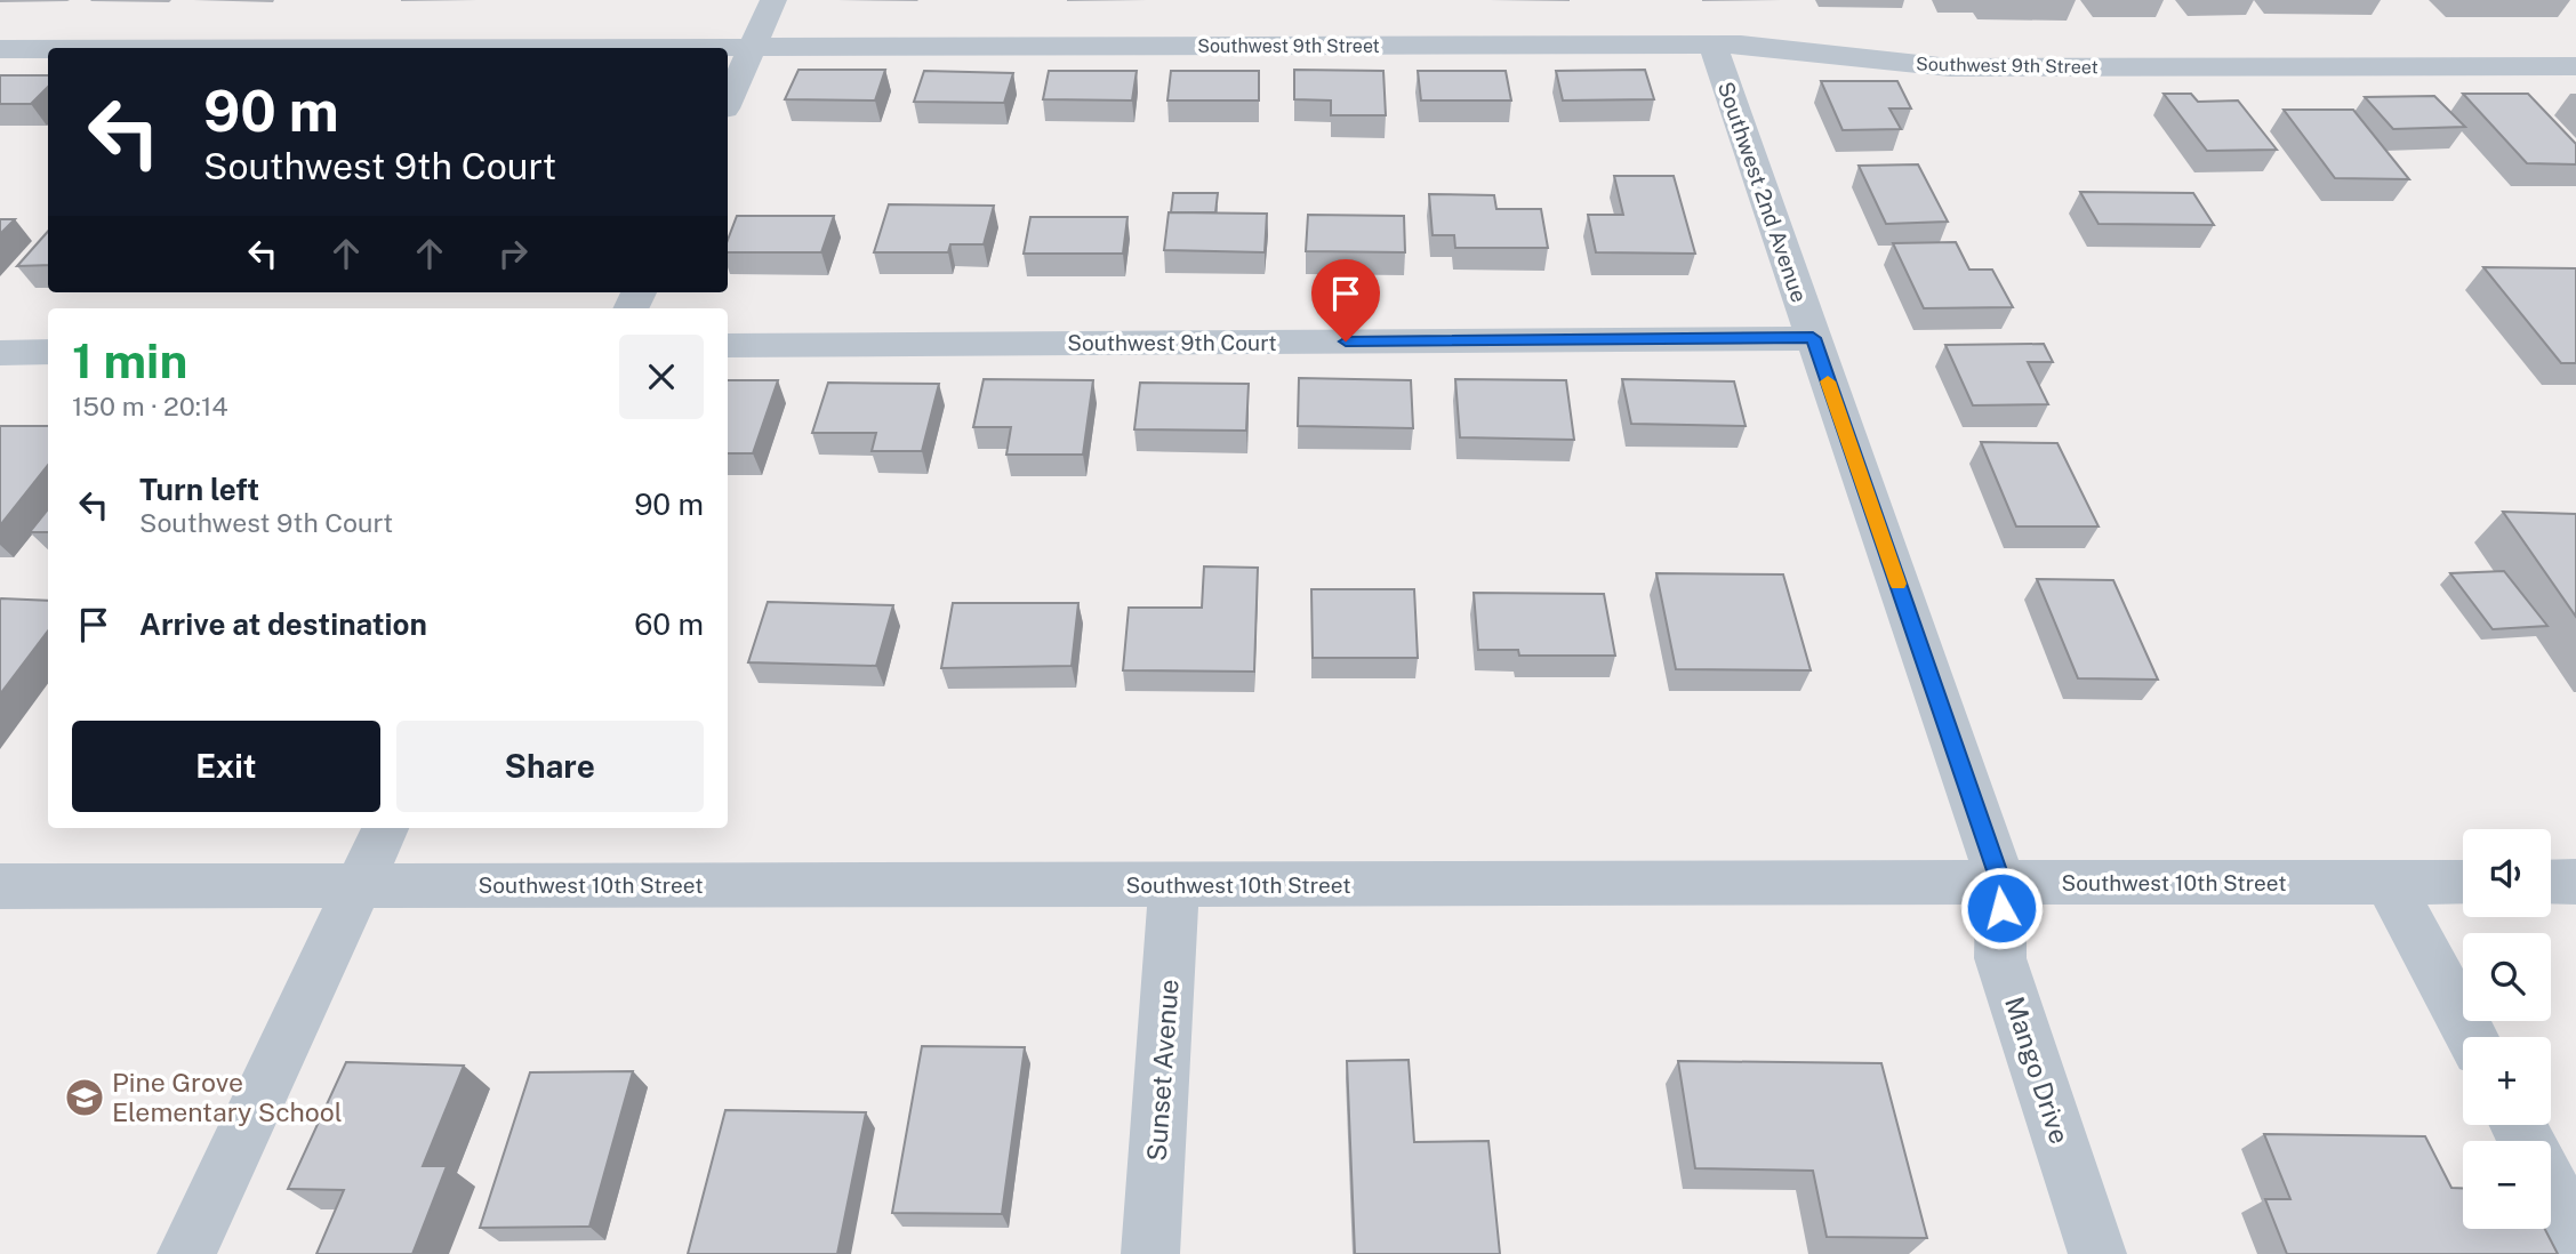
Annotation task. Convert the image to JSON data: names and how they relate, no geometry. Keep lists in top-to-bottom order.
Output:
{
  "streets": {
    "street": [
      "Southwest 9th Street",
      "Southwest 2nd Avenue",
      "Southwest 9th Court",
      "Southwest 10th Street",
      "Sunset Avenue",
      "Mango Drive"
    ]
  },
  "crossings": [
    ["Southwest 9th Street", "Southwest 2nd Avenue"],
    ["Southwest 2nd Avenue", "Southwest 9th Court"],
    ["Southwest 2nd Avenue", "Southwest 10th Street"],
    ["Southwest 2nd Avenue", "Mango Drive"],
    ["Southwest 10th Street", "Sunset Avenue"],
    ["Southwest 10th Street", "Mango Drive"]
  ],
  "places": {
    "school or university": ["Pine Grove Elementary School"]
  },
  "page": {
    "turn": ["90 m", "Southwest 9th Court"],
    "heading": ["1 min", "150 m · 20:14"],
    "list": [
      {
        "name": "Turn left",
        "note": "Southwest 9th Court",
        "value": "90 m"
      },
      {
        "name": "Arrive at destination",
        "value": "60 m"
      }
    ],
    "buttons": ["Exit", "Share"],
    "map_buttons": ["+", "−"]
  }
}
